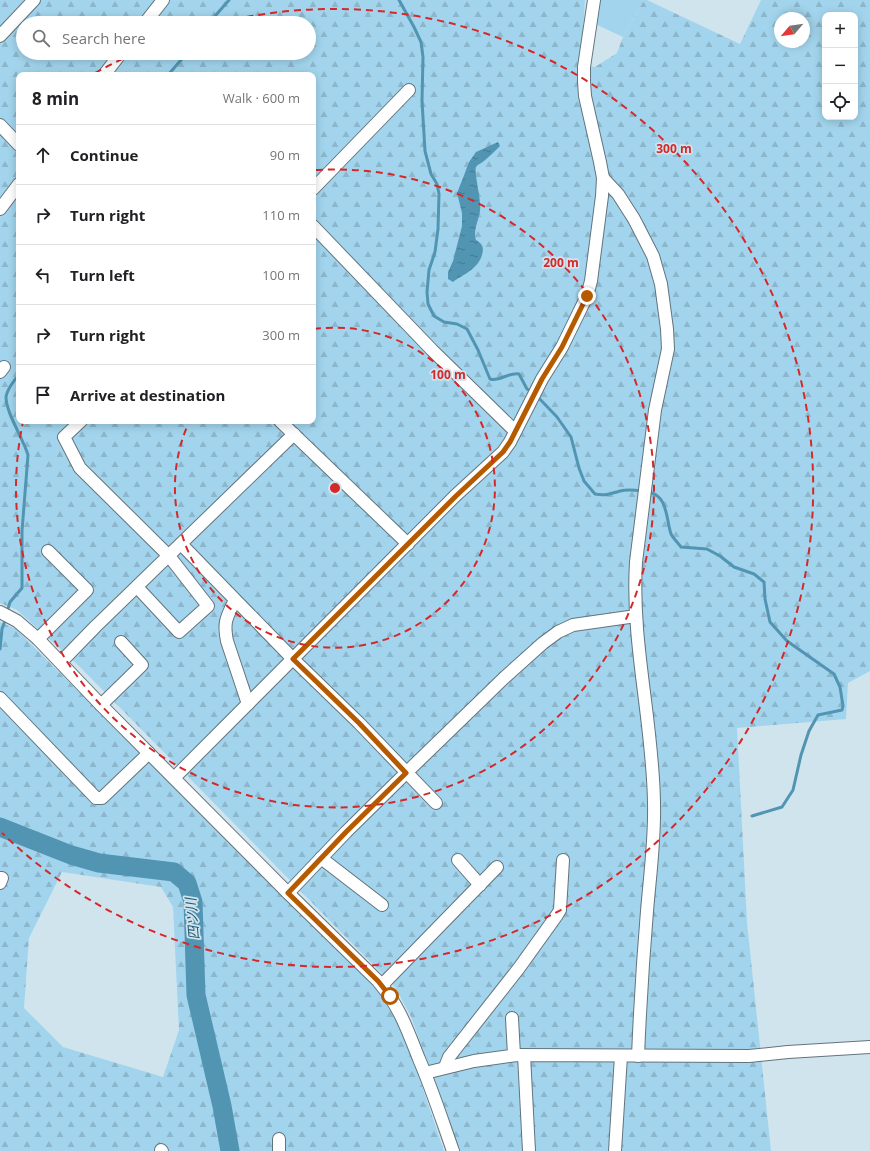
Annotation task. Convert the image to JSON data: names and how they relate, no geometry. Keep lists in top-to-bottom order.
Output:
{
  "water": ["四ツ川"],
  "north": "bottom left",
  "page": {
    "map_buttons": ["+", "−"],
    "search": "Search here",
    "heading": ["8 min", "Walk · 600 m"],
    "list": [
      ["Continue", "90 m"],
      ["Turn right", "110 m"],
      ["Turn left", "100 m"],
      ["Turn right", "300 m"],
      "Arrive at destination"
    ]
  },
  "rings": ["300 m", "200 m", "100 m"]
}
